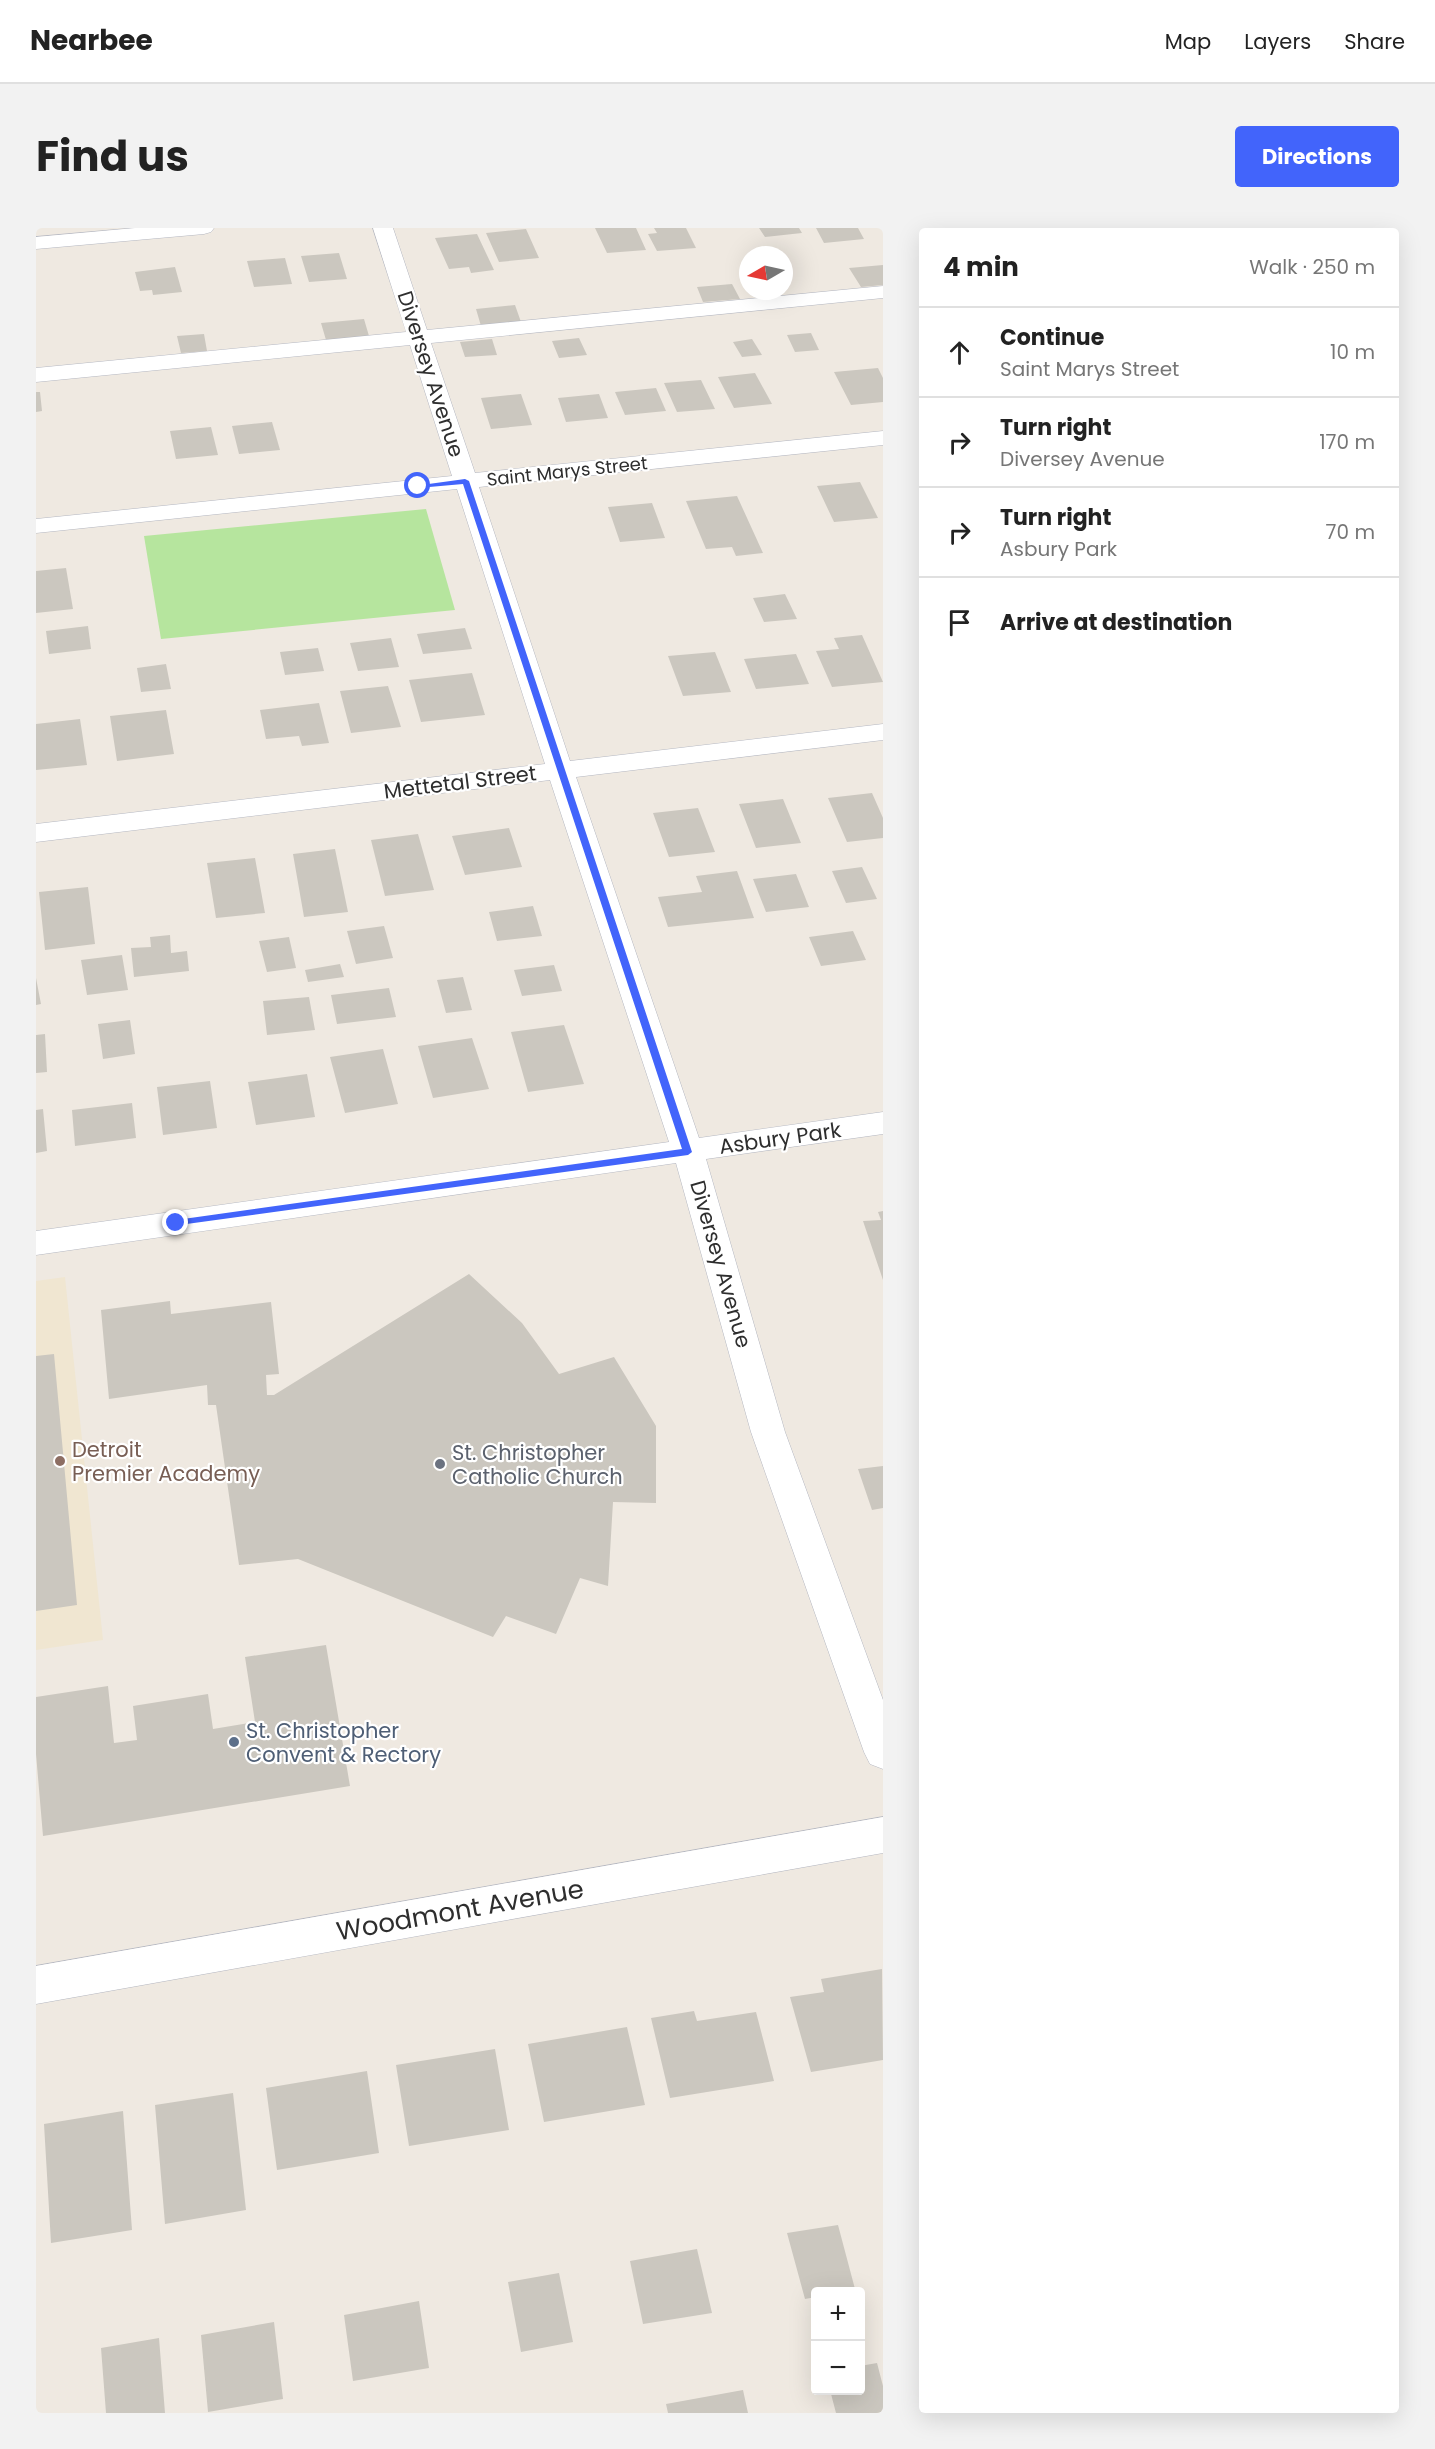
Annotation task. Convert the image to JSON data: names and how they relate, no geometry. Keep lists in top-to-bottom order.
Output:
{
  "streets": {
    "street": [
      "Diversey Avenue",
      "Saint Marys Street",
      "Mettetal Street",
      "Asbury Park",
      "Woodmont Avenue"
    ]
  },
  "crossings": [
    ["Diversey Avenue", "Saint Marys Street"],
    ["Diversey Avenue", "Mettetal Street"],
    ["Diversey Avenue", "Asbury Park"]
  ],
  "places": ["Detroit Premier Academy", "St. Christopher Catholic Church", "St. Christopher Convent & Rectory"],
  "north": "left",
  "page": {
    "header": "Nearbee",
    "nav": ["Map", "Layers", "Share"],
    "title": "Find us",
    "buttons": "Directions",
    "heading": ["4 min", "Walk · 250 m"],
    "list": [
      ["Continue", "Saint Marys Street", "10 m"],
      ["Turn right", "Diversey Avenue", "170 m"],
      ["Turn right", "Asbury Park", "70 m"],
      "Arrive at destination"
    ],
    "map_buttons": ["+", "−"]
  }
}
